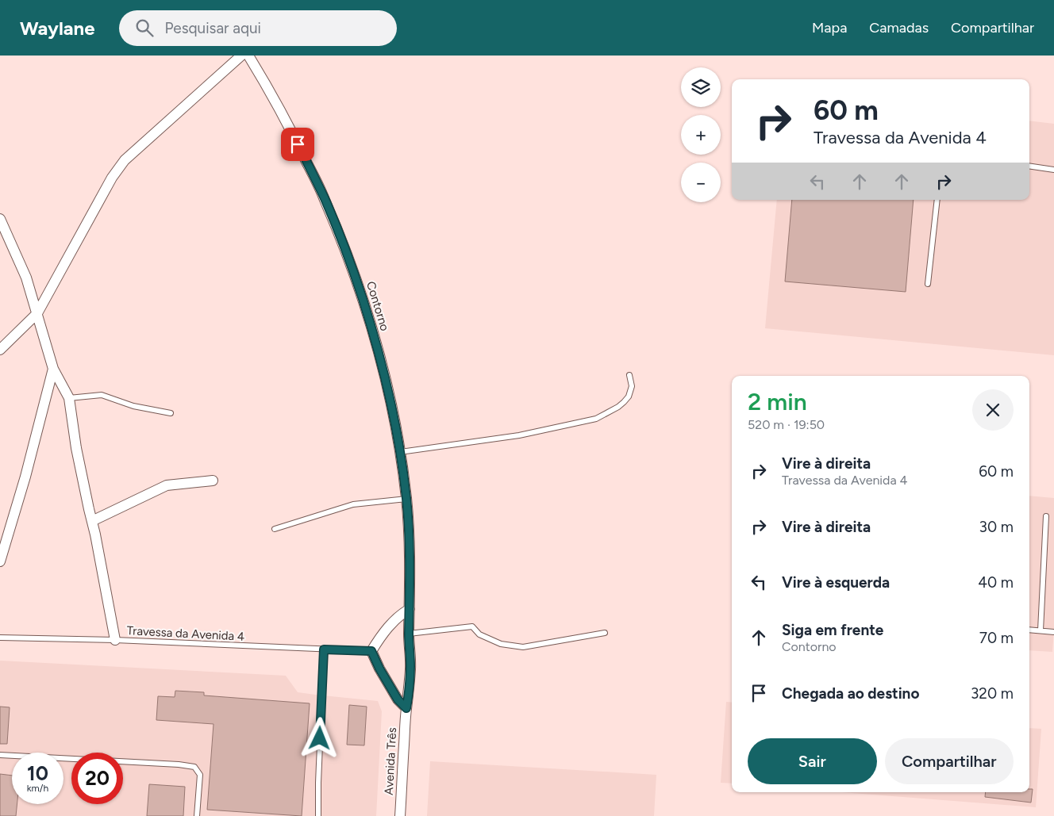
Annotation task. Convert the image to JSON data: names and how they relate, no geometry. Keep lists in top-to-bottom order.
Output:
{
  "streets": {
    "street": ["Contorno", "Avenida Três"],
    "lane": ["Travessa da Avenida 4"]
  },
  "crossings": [
    ["Contorno", "Avenida Três"]
  ],
  "page": {
    "header": "Waylane",
    "search": "Pesquisar aqui",
    "nav": ["Mapa", "Camadas", "Compartilhar"],
    "map_buttons": ["+", "−"],
    "turn": ["60 m", "Travessa da Avenida 4"],
    "heading": ["2 min", "520 m · 19:50"],
    "list": [
      {
        "name": "Vire à direita",
        "note": "Travessa da Avenida 4",
        "value": "60 m"
      },
      {
        "name": "Vire à direita",
        "value": "30 m"
      },
      {
        "name": "Vire à esquerda",
        "value": "40 m"
      },
      {
        "name": "Siga em frente",
        "note": "Contorno",
        "value": "70 m"
      },
      {
        "name": "Chegada ao destino",
        "value": "320 m"
      }
    ],
    "buttons": ["Sair", "Compartilhar"],
    "speed": "10 km/h",
    "limit": "20"
  }
}
